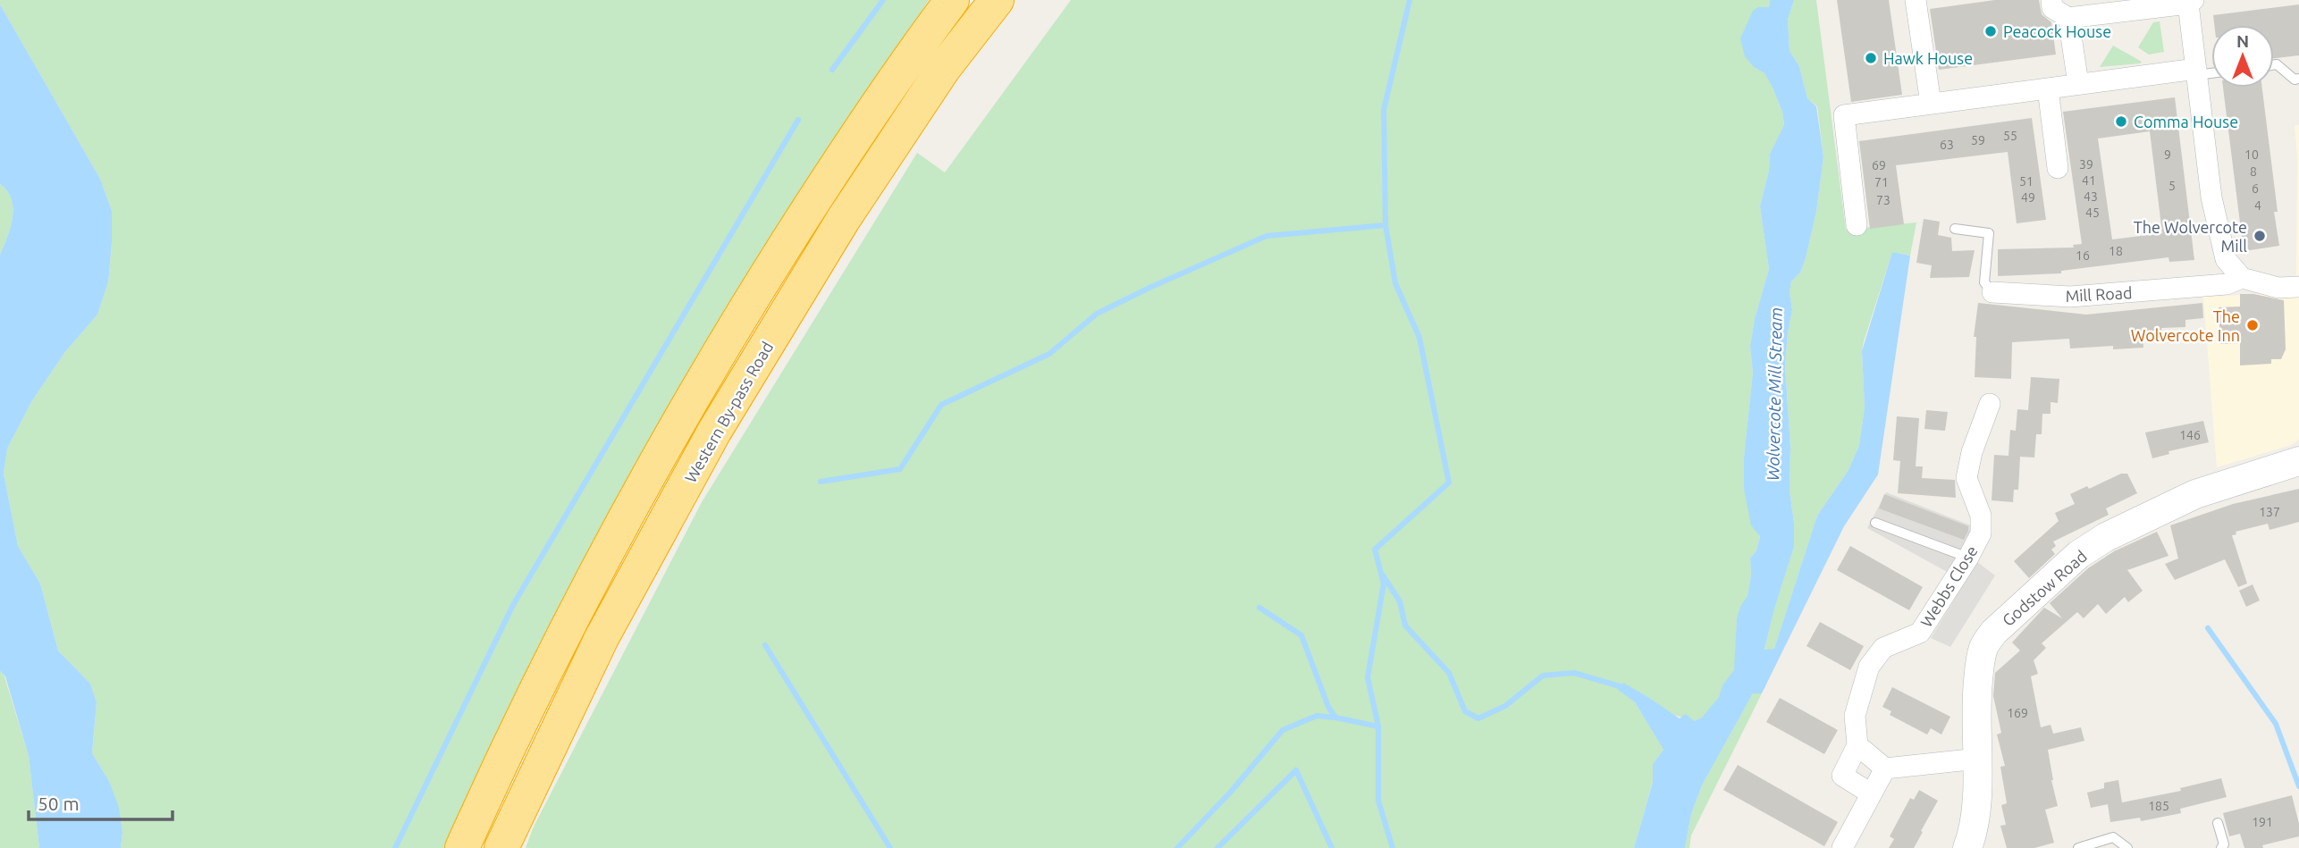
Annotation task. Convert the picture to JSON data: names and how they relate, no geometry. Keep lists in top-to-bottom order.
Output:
{
  "streets": {
    "highway": ["Western By-pass Road"],
    "street": ["Mill Road", "Webbs Close", "Godstow Road"]
  },
  "water": ["Wolvercote Mill Stream"],
  "places": [
    "Peacock House",
    "Hawk House",
    "Comma House",
    "The Wolvercote Mill",
    "The Wolvercote Inn"
  ],
  "house_numbers": [
    "55",
    "59",
    "63",
    "9",
    "10",
    "39",
    "69",
    "8",
    "41",
    "51",
    "71",
    "5",
    "6",
    "43",
    "49",
    "73",
    "4",
    "45",
    "18",
    "16",
    "146",
    "137",
    "169",
    "185",
    "191"
  ],
  "scale_bar": "50 m",
  "north": "top"
}
